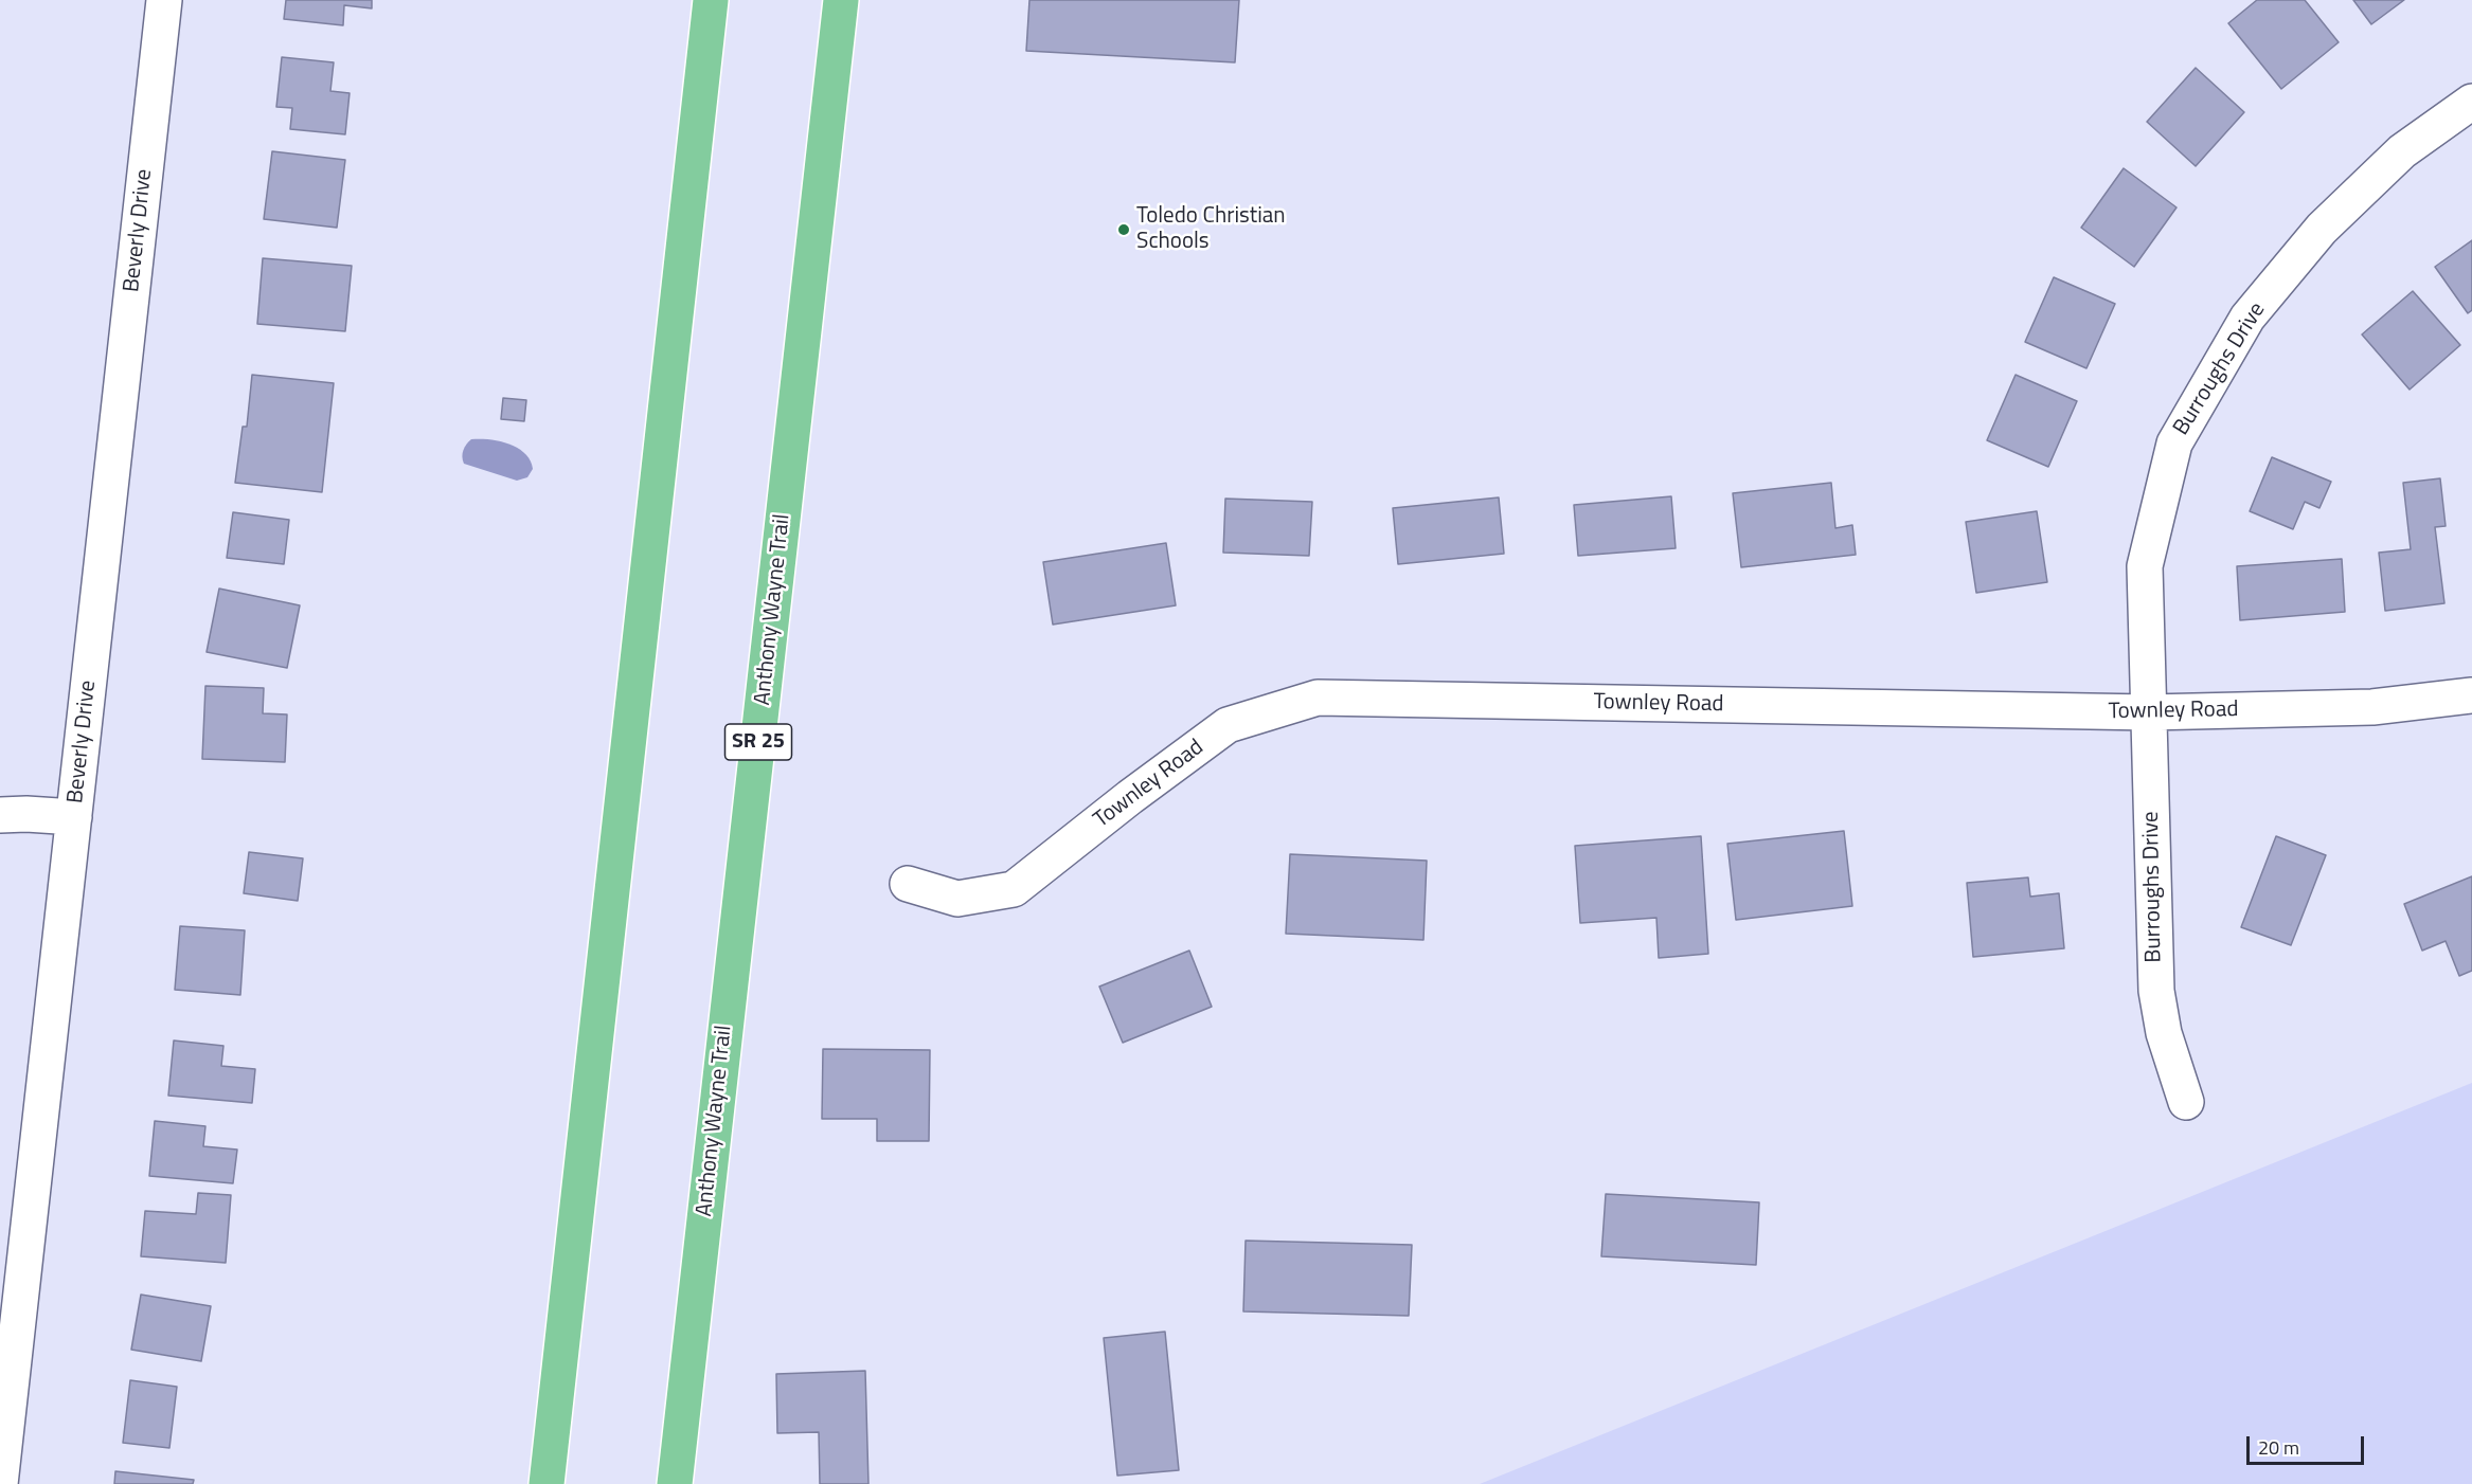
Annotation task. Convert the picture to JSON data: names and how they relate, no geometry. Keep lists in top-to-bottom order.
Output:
{
  "streets": {
    "highway": ["Anthony Wayne Trail", "SR 25"],
    "street": ["Beverly Drive", "Burroughs Drive", "Townley Road"]
  },
  "crossings": [
    ["Burroughs Drive", "Townley Road"]
  ],
  "places": ["Toledo Christian Schools"],
  "scale_bar": "20 m"
}
